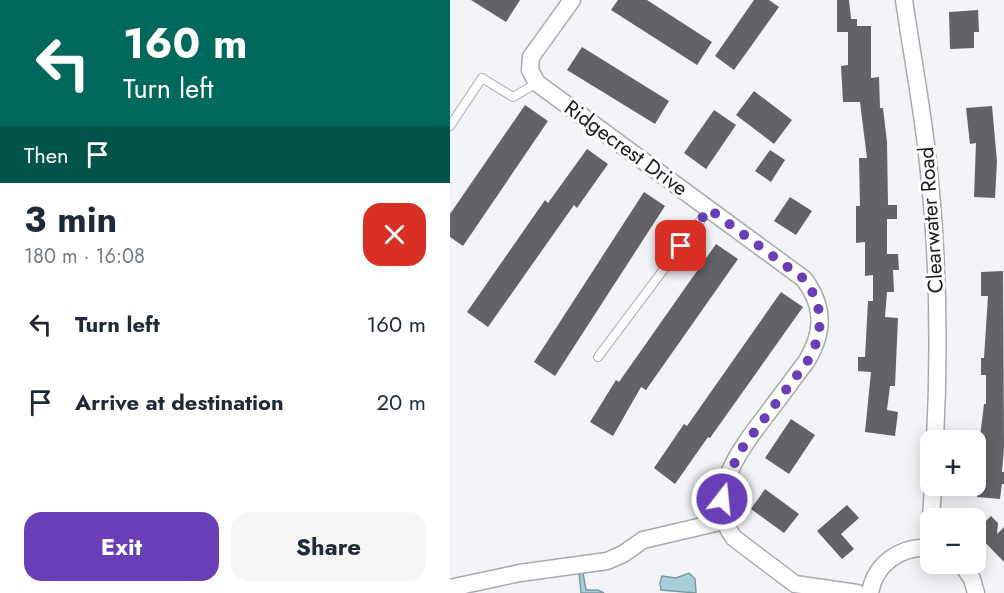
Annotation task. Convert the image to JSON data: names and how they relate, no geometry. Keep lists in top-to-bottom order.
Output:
{
  "streets": {
    "street": ["Ridgecrest Drive", "Clearwater Road"]
  },
  "page": {
    "turn": ["160 m", "Turn left"],
    "then": "Then",
    "heading": ["3 min", "180 m · 16:08"],
    "list": [
      {
        "name": "Turn left",
        "value": "160 m"
      },
      {
        "name": "Arrive at destination",
        "value": "20 m"
      }
    ],
    "map_buttons": ["+", "−"],
    "buttons": ["Exit", "Share"]
  }
}
